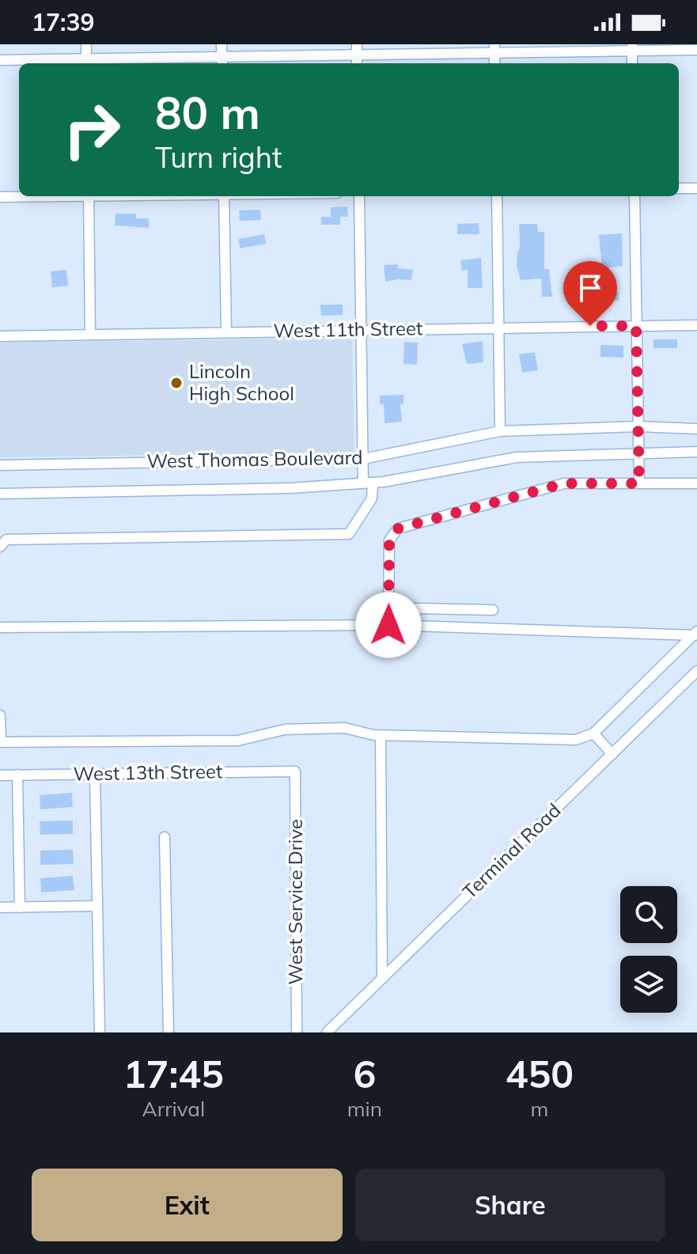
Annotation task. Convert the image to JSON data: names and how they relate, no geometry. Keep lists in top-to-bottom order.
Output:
{
  "streets": {
    "street": [
      "West 11th Street",
      "West Thomas Boulevard",
      "West 13th Street",
      "Terminal Road",
      "West Service Drive"
    ]
  },
  "crossings": [
    ["West 13th Street", "West Service Drive"]
  ],
  "places": ["Lincoln High School"],
  "page": {
    "status": "17:39",
    "turn": ["80 m", "Turn right"],
    "eta": [
      "17:45",
      "Arrival",
      "6",
      "min",
      "450",
      "m"
    ],
    "buttons": ["Exit", "Share"]
  }
}
